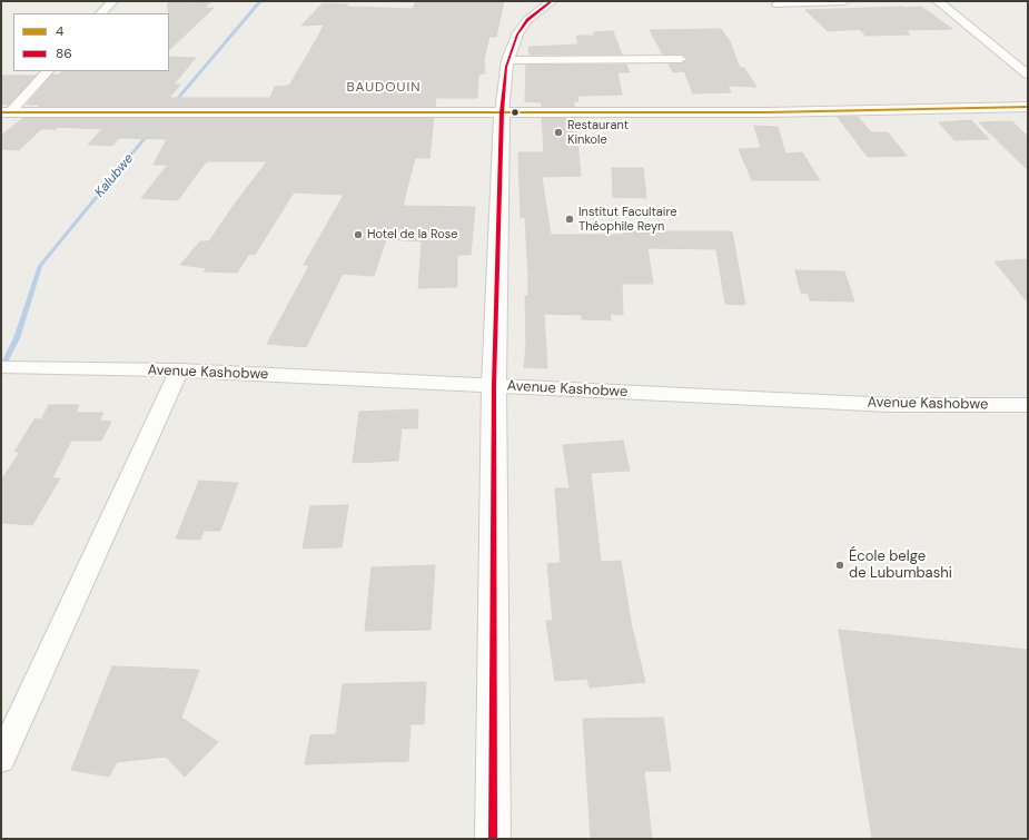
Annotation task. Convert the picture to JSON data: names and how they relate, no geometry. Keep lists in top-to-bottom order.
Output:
{
  "streets": {
    "street": ["Avenue Kashobwe"]
  },
  "districts": ["BAUDOUIN"],
  "water": ["Kalubwe"],
  "places": [
    "Restaurant Kinkole",
    "Institut Facultaire Théophile Reyn",
    "Hotel de la Rose",
    "École belge de Lubumbashi"
  ],
  "lines": ["transit line 86", "transit line 4"],
  "legend": ["4", "86"]
}
